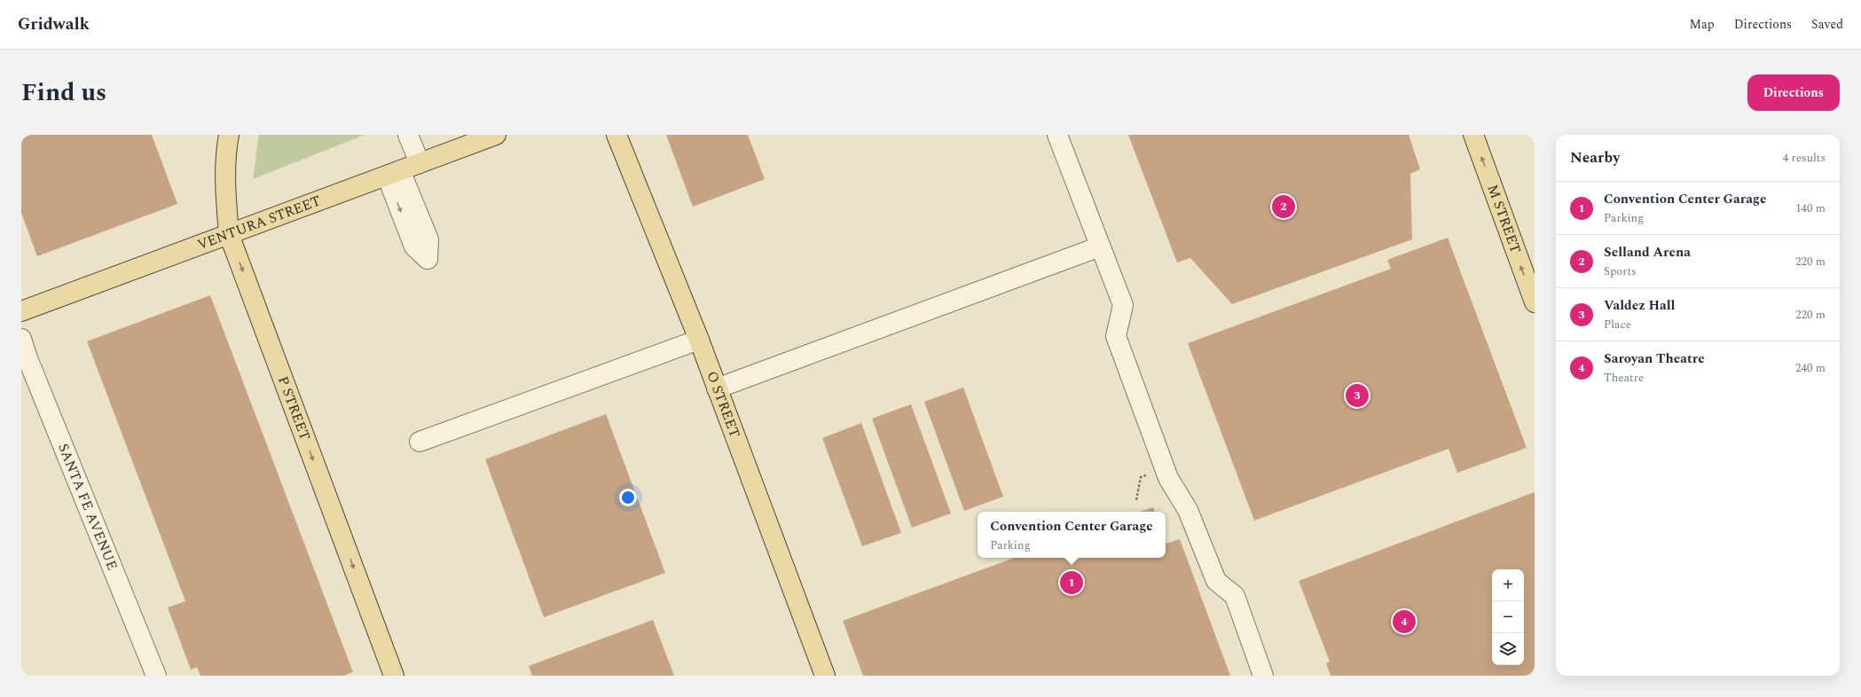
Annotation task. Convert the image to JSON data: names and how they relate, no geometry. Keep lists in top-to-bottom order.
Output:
{
  "streets": {
    "main road": [
      "M STREET",
      "VENTURA STREET",
      "O STREET",
      "P STREET"
    ],
    "street": ["SANTA FE AVENUE"]
  },
  "crossings": [
    ["VENTURA STREET", "P STREET"]
  ],
  "one_way": ["M STREET", "P STREET"],
  "page": {
    "header": "Gridwalk",
    "nav": ["Map", "Directions", "Saved"],
    "title": "Find us",
    "buttons": "Directions",
    "heading": ["Nearby", "4 results"],
    "list": [
      {
        "mark": "1",
        "name": "Convention Center Garage",
        "note": "Parking",
        "value": "140 m"
      },
      {
        "mark": "2",
        "name": "Selland Arena",
        "note": "Sports",
        "value": "220 m"
      },
      {
        "mark": "3",
        "name": "Valdez Hall",
        "note": "Place",
        "value": "220 m"
      },
      {
        "mark": "4",
        "name": "Saroyan Theatre",
        "note": "Theatre",
        "value": "240 m"
      }
    ],
    "pins": [
      "2",
      "3",
      "1",
      "4"
    ],
    "popup": ["Convention Center Garage", "Parking"],
    "map_buttons": ["+", "−"]
  }
}
